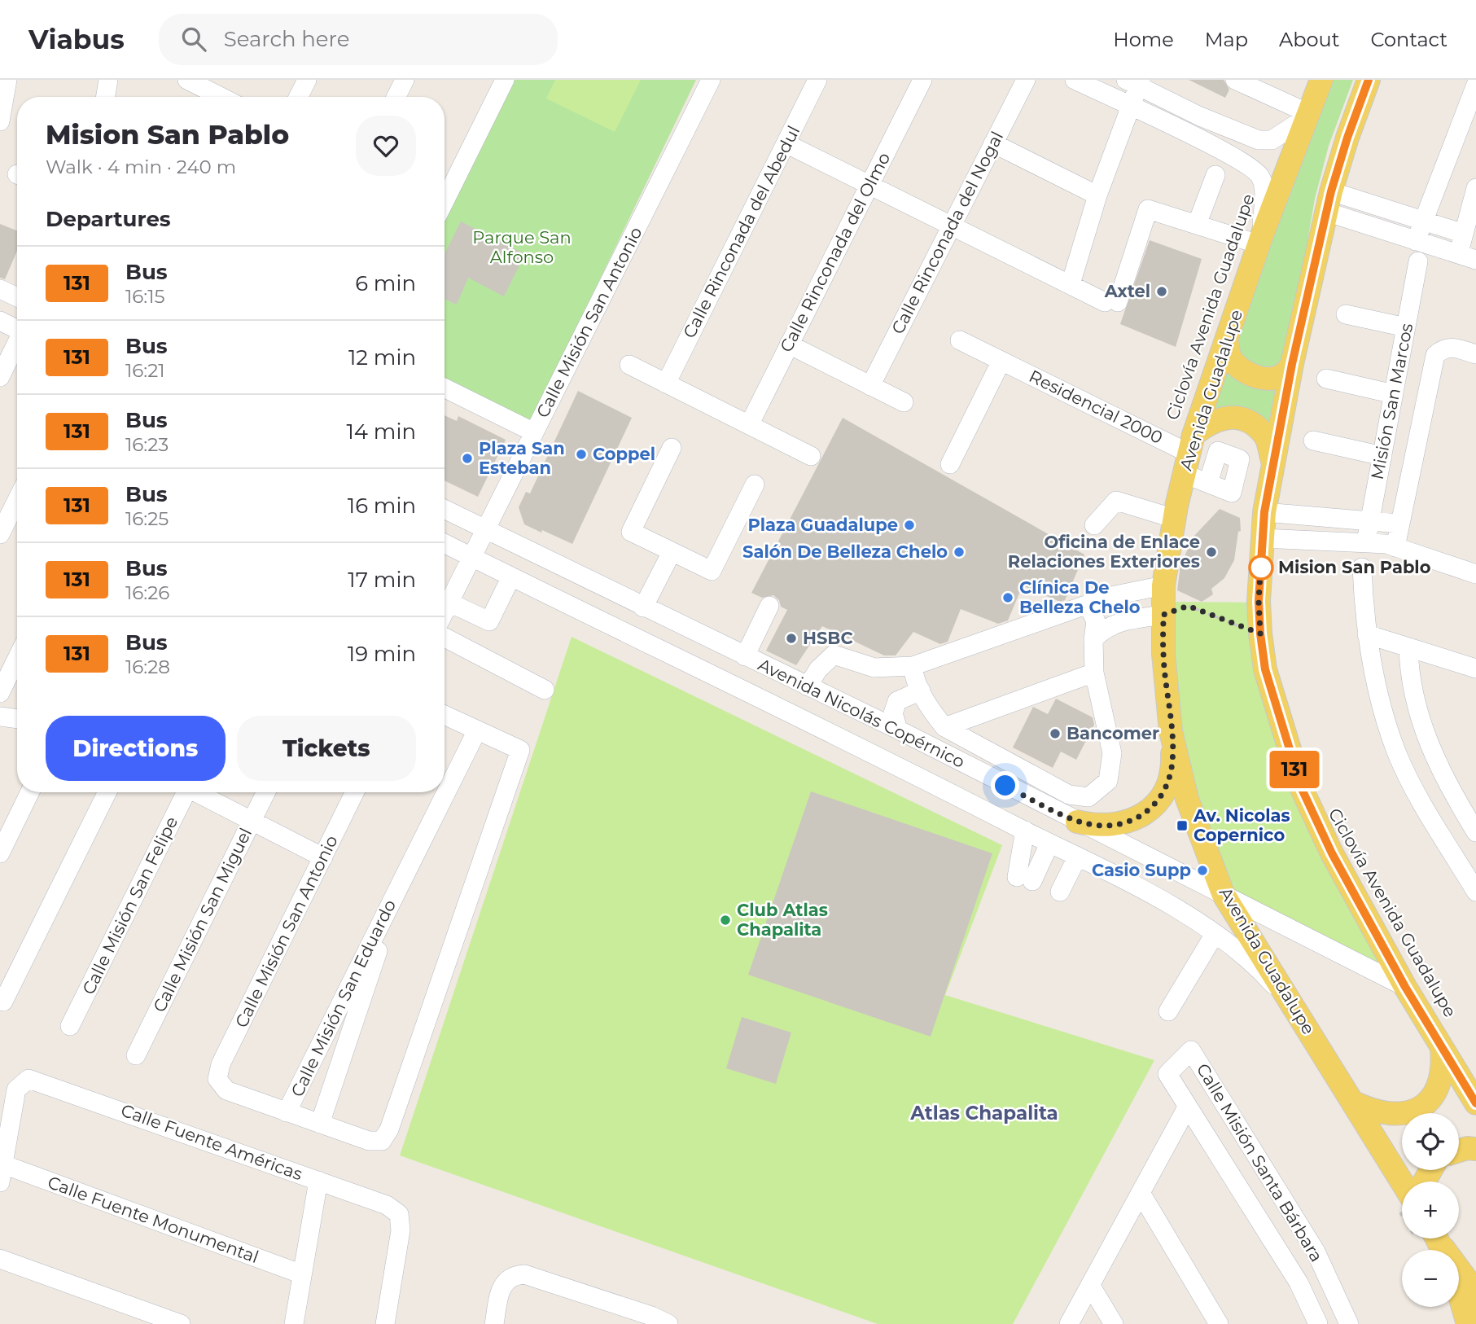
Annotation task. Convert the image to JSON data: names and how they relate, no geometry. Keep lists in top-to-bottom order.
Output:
{
  "streets": {
    "main road": ["Avenida Guadalupe"],
    "street": [
      "Calle Rinconada del Abedul",
      "Calle Rinconada del Nogal",
      "Calle Rinconada del Olmo",
      "Calle Misión San Antonio",
      "Misión San Marcos",
      "Residencial 2000",
      "Avenida Nicolás Copérnico",
      "Calle Misión San Felipe",
      "Calle Misión San Miguel",
      "Calle Misión San Eduardo",
      "Calle Fuente Américas",
      "Calle Misión Santa Bárbara",
      "Calle Fuente Monumental"
    ]
  },
  "crossings": [
    ["Calle Misión San Antonio", "Avenida Nicolás Copérnico"],
    ["Calle Misión San Antonio", "Calle Misión San Eduardo"],
    ["Avenida Guadalupe", "Residencial 2000"],
    ["Avenida Guadalupe", "Avenida Nicolás Copérnico"],
    ["Calle Fuente Américas", "Calle Fuente Monumental"]
  ],
  "districts": ["Atlas Chapalita"],
  "parks": ["Parque San Alfonso"],
  "places": {
    "other": [
      "Axtel",
      "Coppel",
      "Plaza San Esteban",
      "Plaza Guadalupe",
      "Salón De Belleza Chelo",
      "Oficina de Enlace Relaciones Exteriores",
      "Mision San Pablo",
      "Clínica De Belleza Chelo",
      "HSBC",
      "Bancomer",
      "Casio Supp",
      "Club Atlas Chapalita"
    ],
    "transit": ["Av. Nicolas Copernico"]
  },
  "lines": ["bus line 131"],
  "page": {
    "header": "Viabus",
    "search": "Search here",
    "nav": [
      "Home",
      "Map",
      "About",
      "Contact"
    ],
    "on_map": "131",
    "heading": [
      ["Mision San Pablo", "Walk · 4 min · 240 m"],
      "Departures"
    ],
    "list": [
      {
        "mark": "131",
        "name": "Bus",
        "note": "16:15",
        "value": "6 min"
      },
      {
        "mark": "131",
        "name": "Bus",
        "note": "16:21",
        "value": "12 min"
      },
      {
        "mark": "131",
        "name": "Bus",
        "note": "16:23",
        "value": "14 min"
      },
      {
        "mark": "131",
        "name": "Bus",
        "note": "16:25",
        "value": "16 min"
      },
      {
        "mark": "131",
        "name": "Bus",
        "note": "16:26",
        "value": "17 min"
      },
      {
        "mark": "131",
        "name": "Bus",
        "note": "16:28",
        "value": "19 min"
      }
    ],
    "buttons": ["Directions", "Tickets"],
    "map_buttons": ["+", "−"]
  }
}
